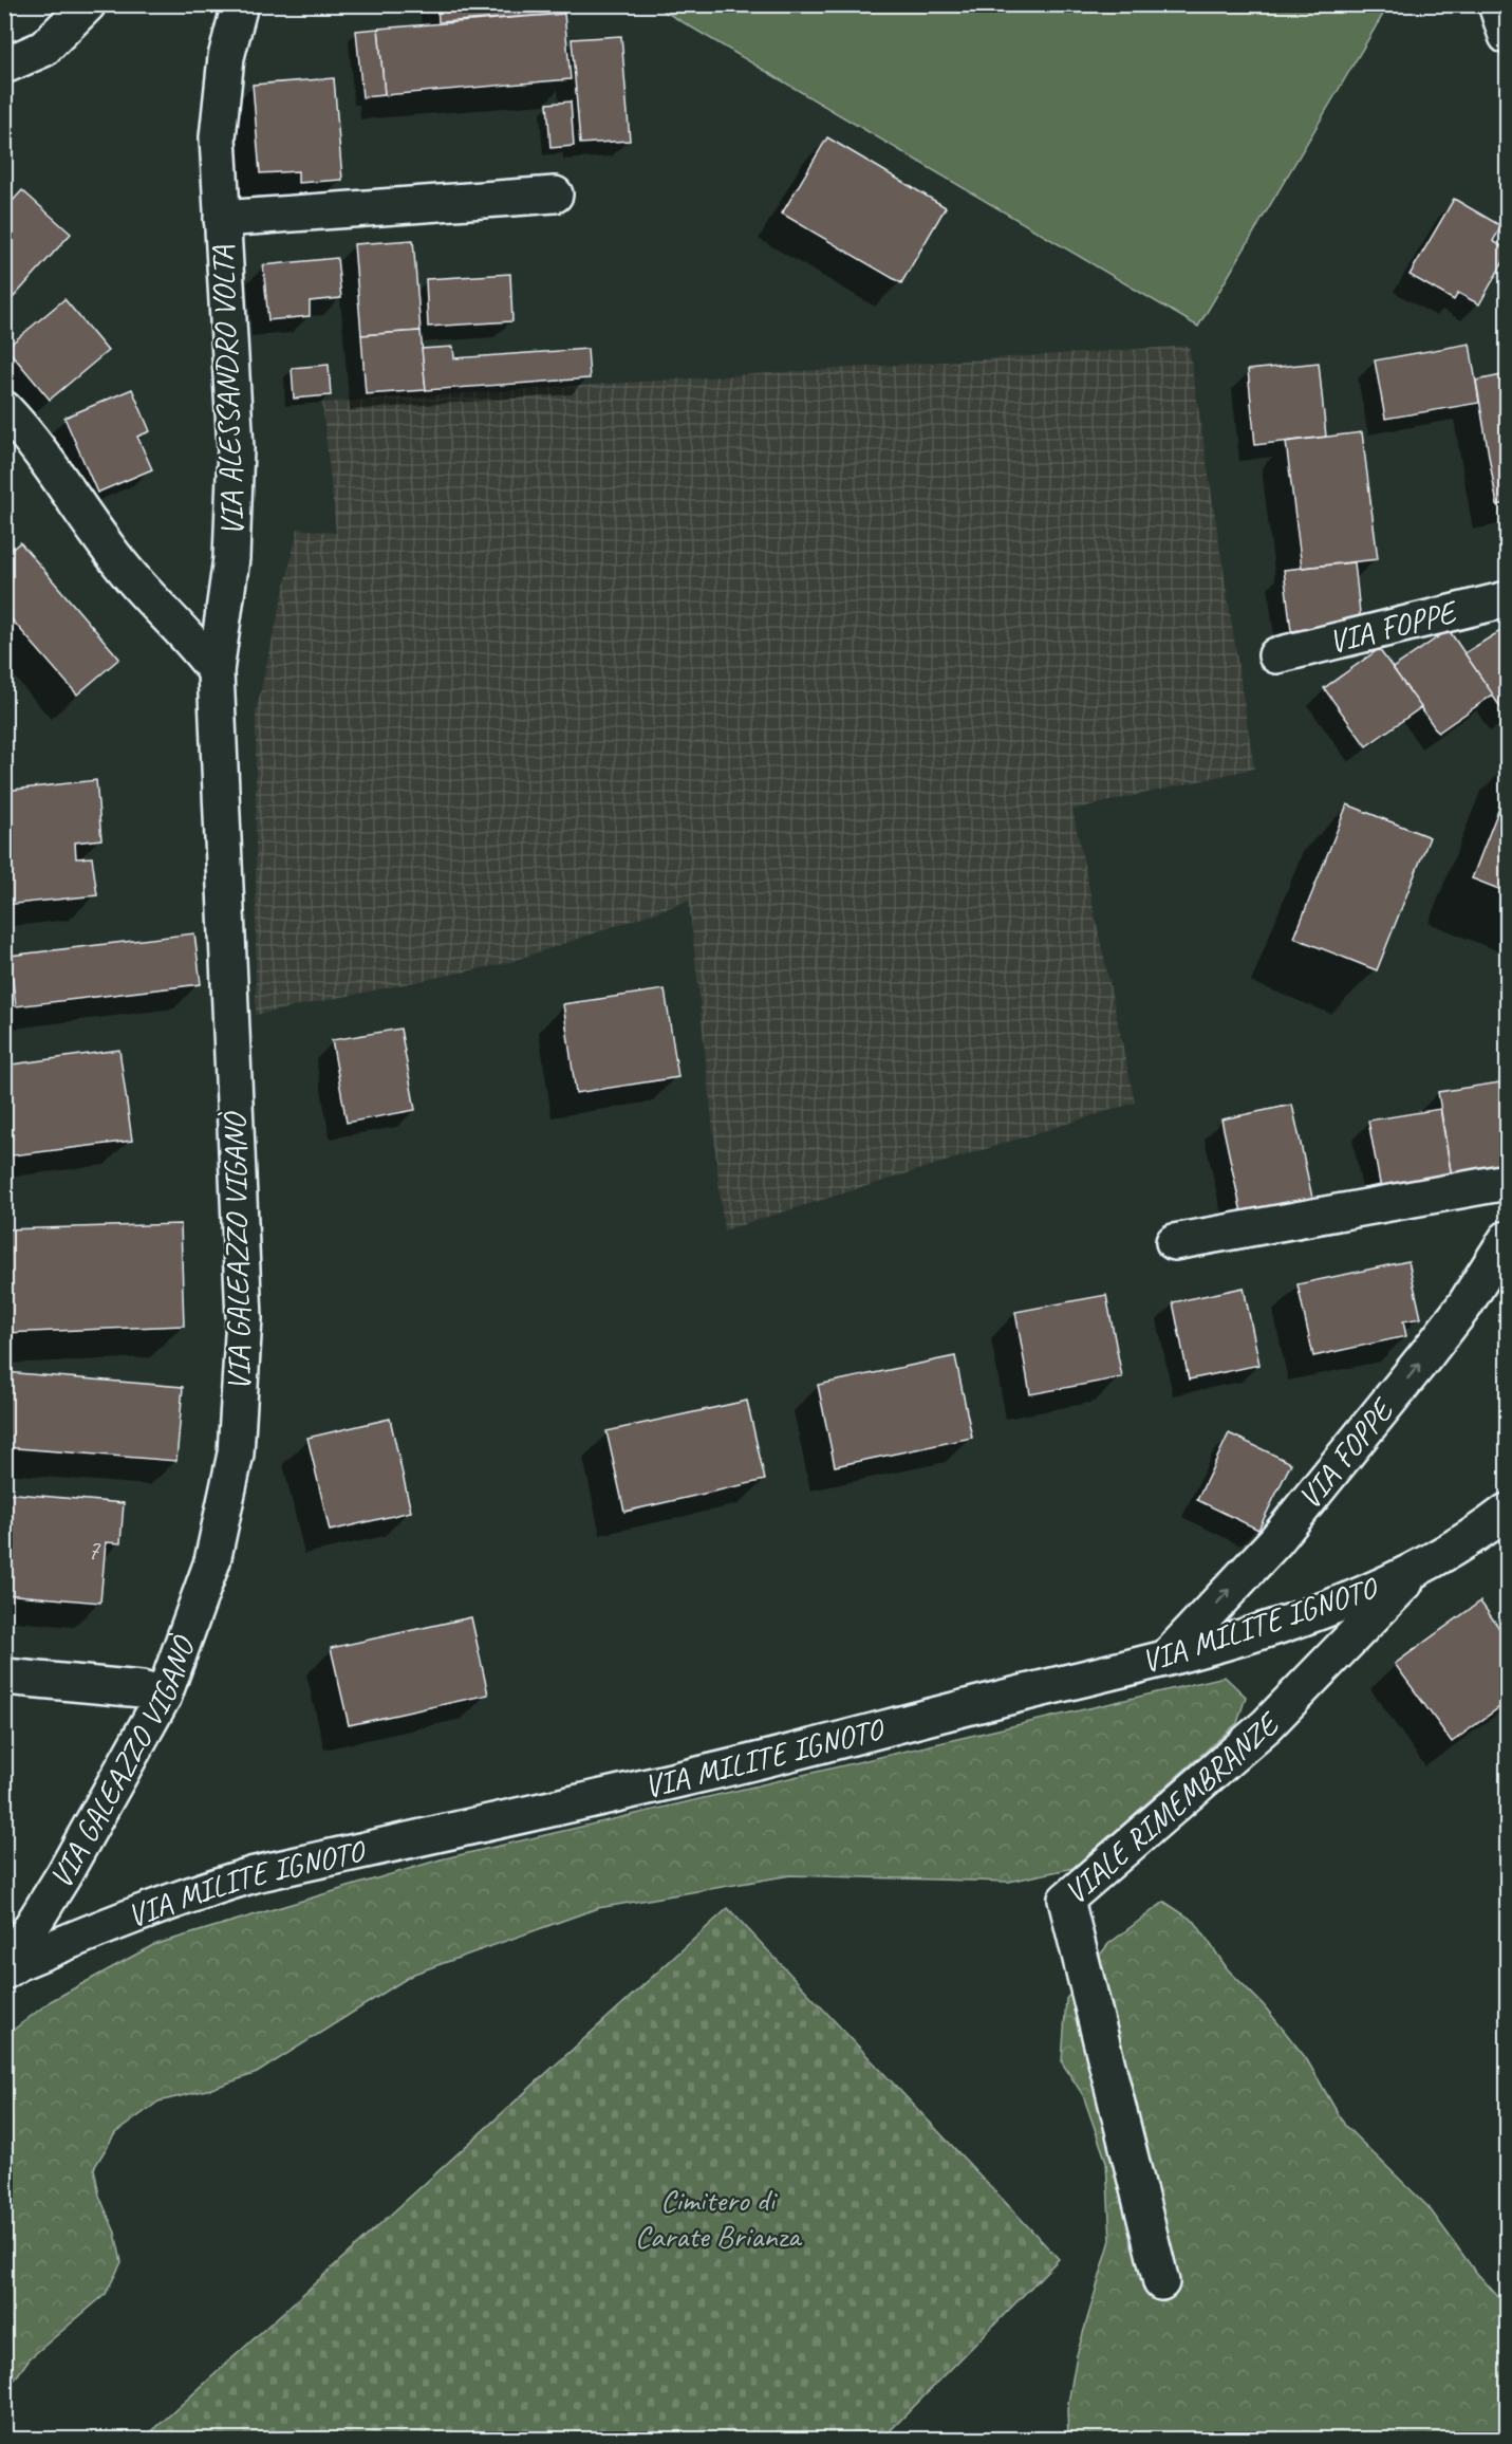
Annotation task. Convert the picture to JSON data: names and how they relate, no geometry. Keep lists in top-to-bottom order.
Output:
{
  "streets": {
    "street": [
      "VIA ALESSANDRO VOLTA",
      "VIA FOPPE",
      "VIA GALEAZZO VIGANÒ",
      "VIA MILITE IGNOTO",
      "VIALE RIMEMBRANZE"
    ]
  },
  "crossings": [
    ["VIA ALESSANDRO VOLTA", "VIA GALEAZZO VIGANÒ"],
    ["VIA FOPPE", "VIA MILITE IGNOTO"],
    ["VIA GALEAZZO VIGANÒ", "VIA MILITE IGNOTO"],
    ["VIA MILITE IGNOTO", "VIALE RIMEMBRANZE"]
  ],
  "one_way": ["VIA FOPPE"],
  "parks": ["Cimitero di Carate Brianza"],
  "house_numbers": ["7"]
}
